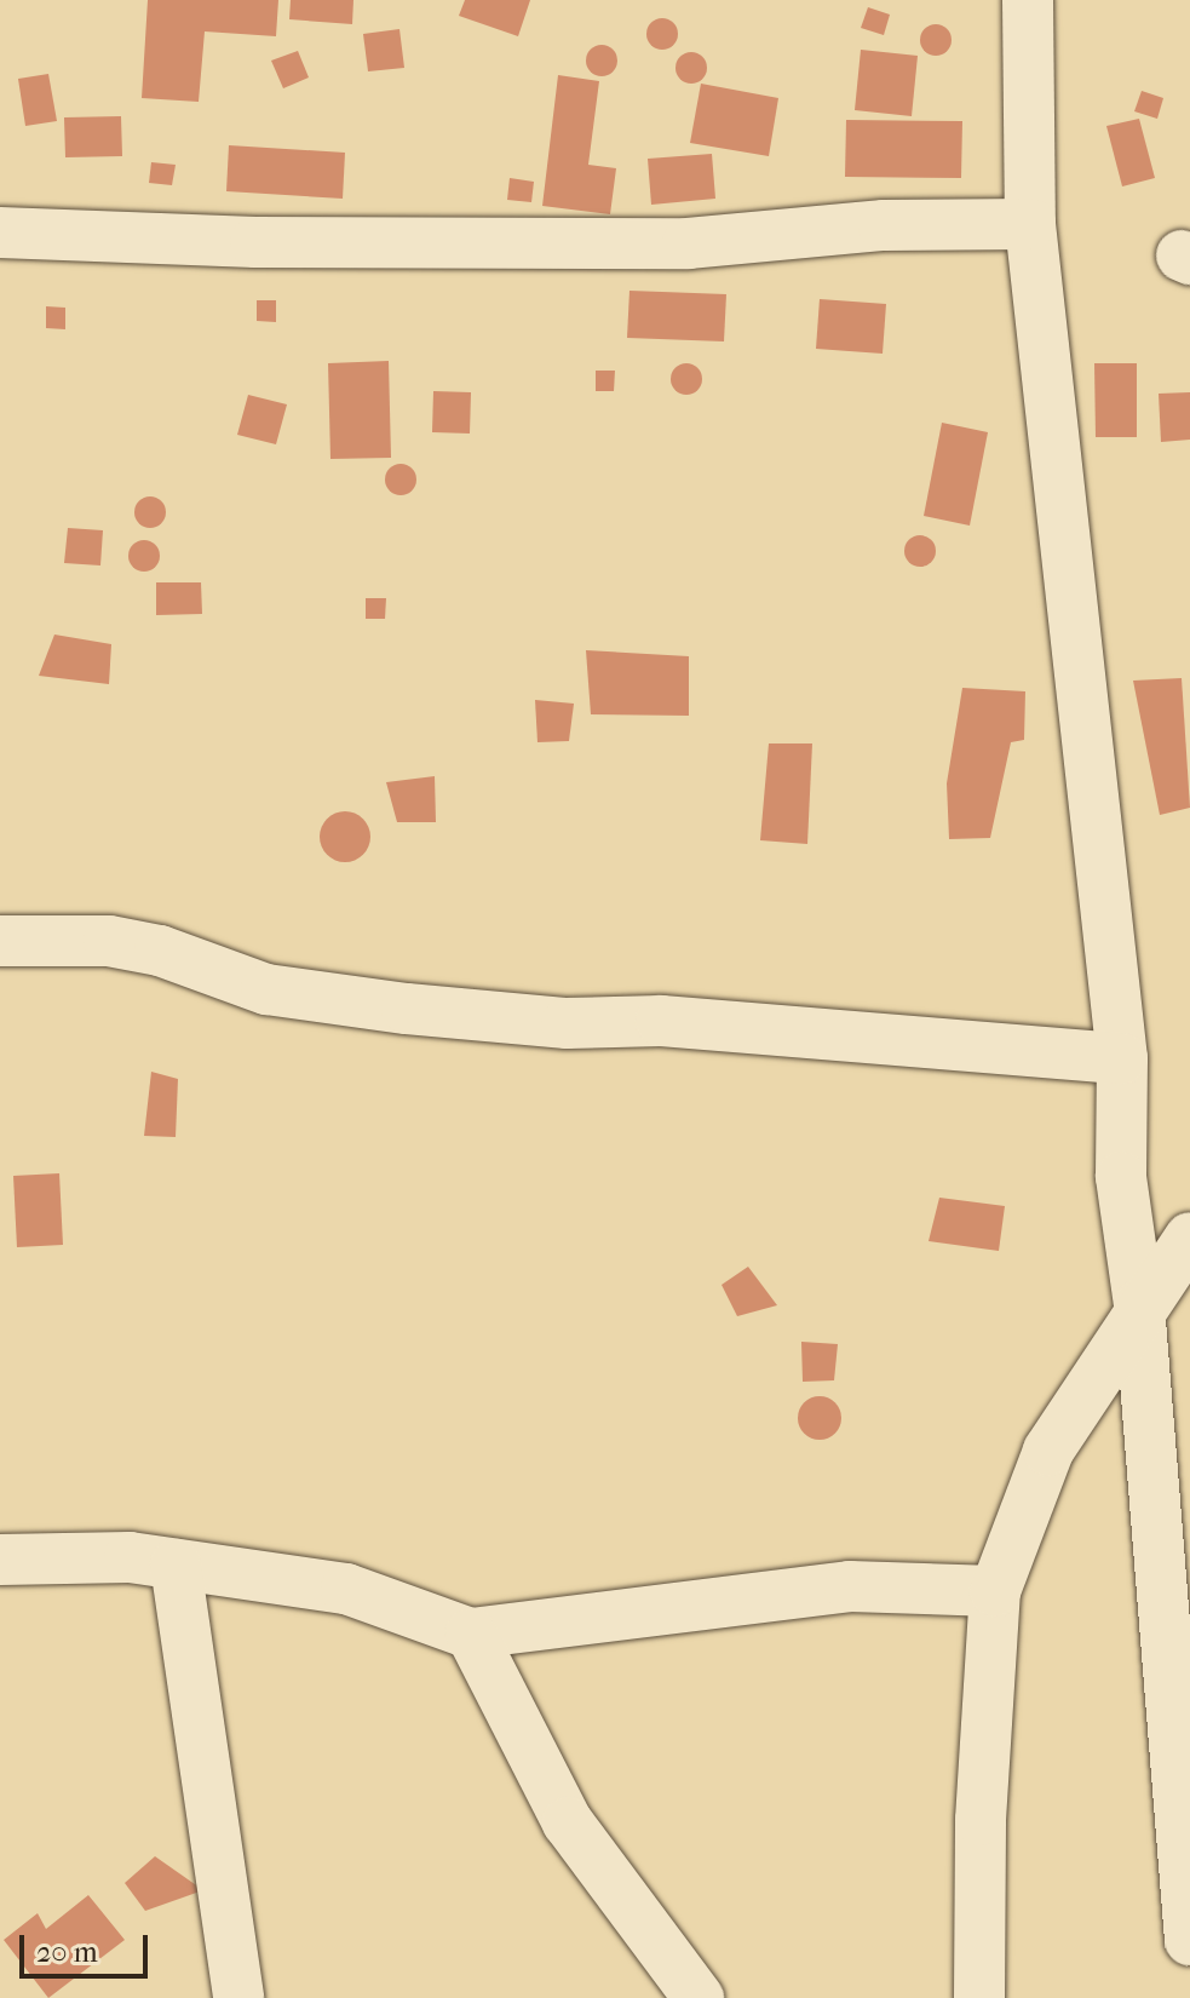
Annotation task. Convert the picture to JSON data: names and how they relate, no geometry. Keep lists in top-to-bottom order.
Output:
{
  "scale_bar": "20 m"
}
